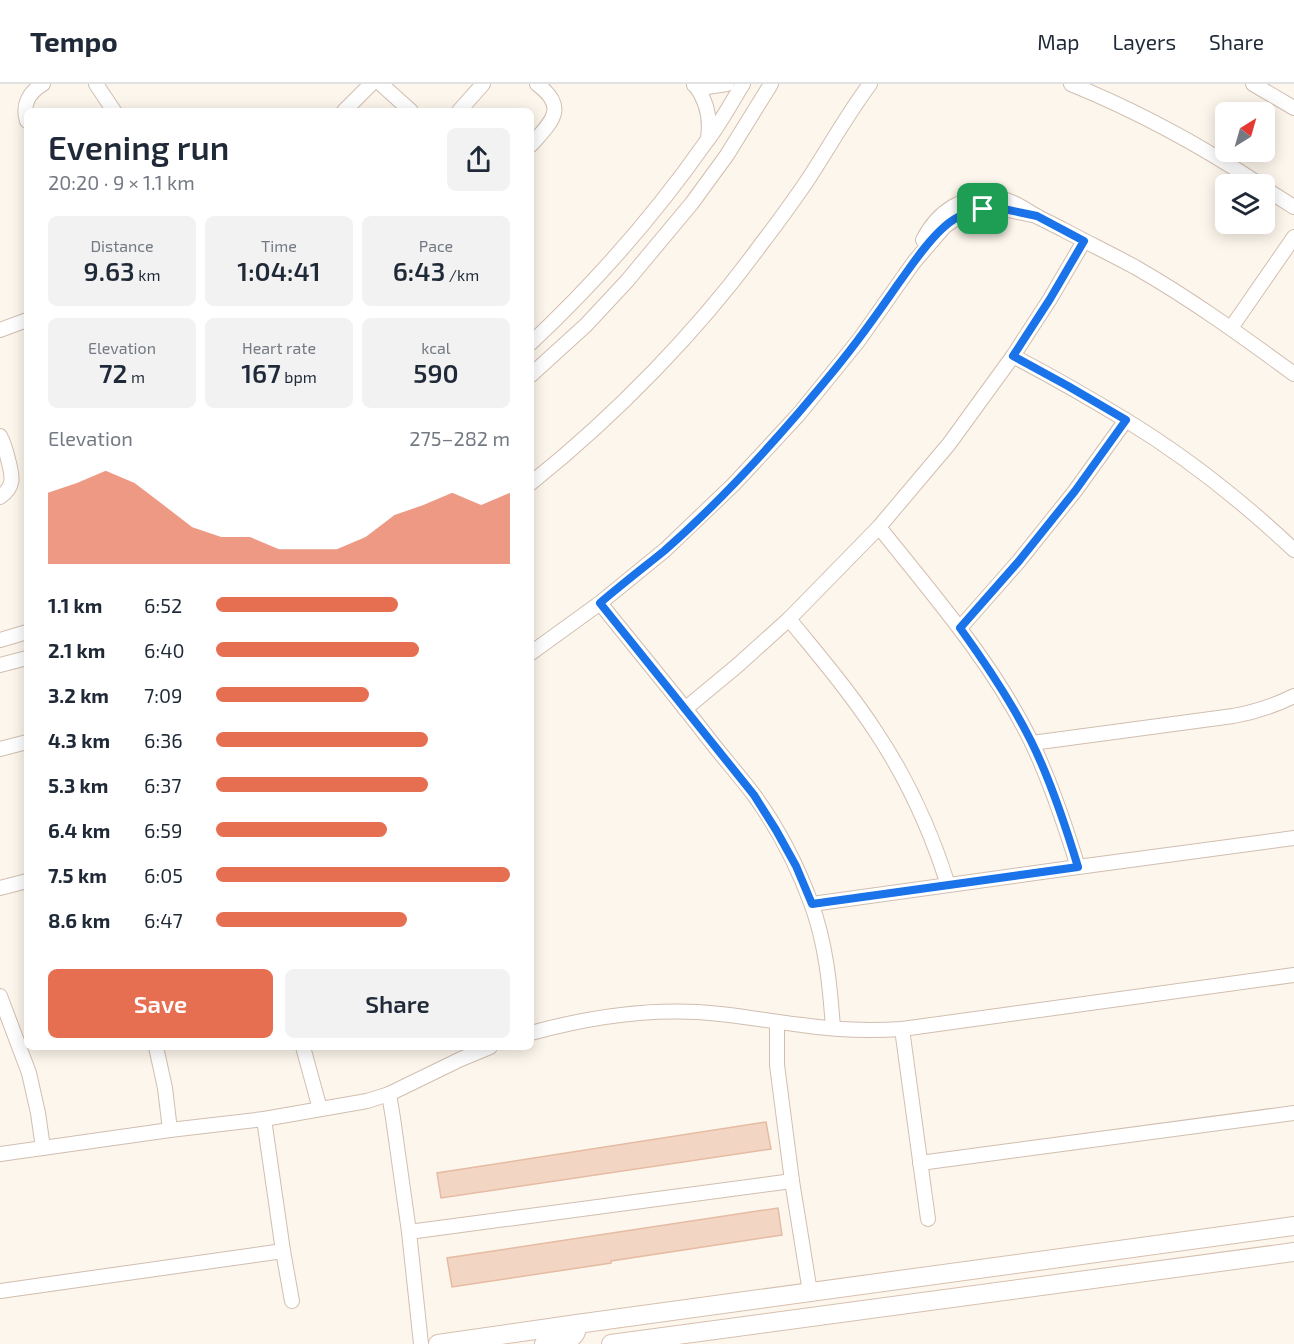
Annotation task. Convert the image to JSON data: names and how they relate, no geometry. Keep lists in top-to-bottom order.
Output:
{
  "north": "top right",
  "page": {
    "header": "Tempo",
    "nav": ["Map", "Layers", "Share"],
    "heading": ["Evening run", "20:20 · 9 × 1.1 km"],
    "stats": [
      ["Distance", "9.63 km"],
      ["Time", "1:04:41"],
      ["Pace", "6:43 /km"],
      ["Elevation", "72 m"],
      ["Heart rate", "167 bpm"],
      ["kcal", "590"]
    ],
    "chart": ["Elevation", "275–282 m"],
    "list": [
      {
        "name": "1.1 km",
        "note": "6:52"
      },
      {
        "name": "2.1 km",
        "note": "6:40"
      },
      {
        "name": "3.2 km",
        "note": "7:09"
      },
      {
        "name": "4.3 km",
        "note": "6:36"
      },
      {
        "name": "5.3 km",
        "note": "6:37"
      },
      {
        "name": "6.4 km",
        "note": "6:59"
      },
      {
        "name": "7.5 km",
        "note": "6:05"
      },
      {
        "name": "8.6 km",
        "note": "6:47"
      }
    ],
    "buttons": ["Save", "Share"]
  }
}
